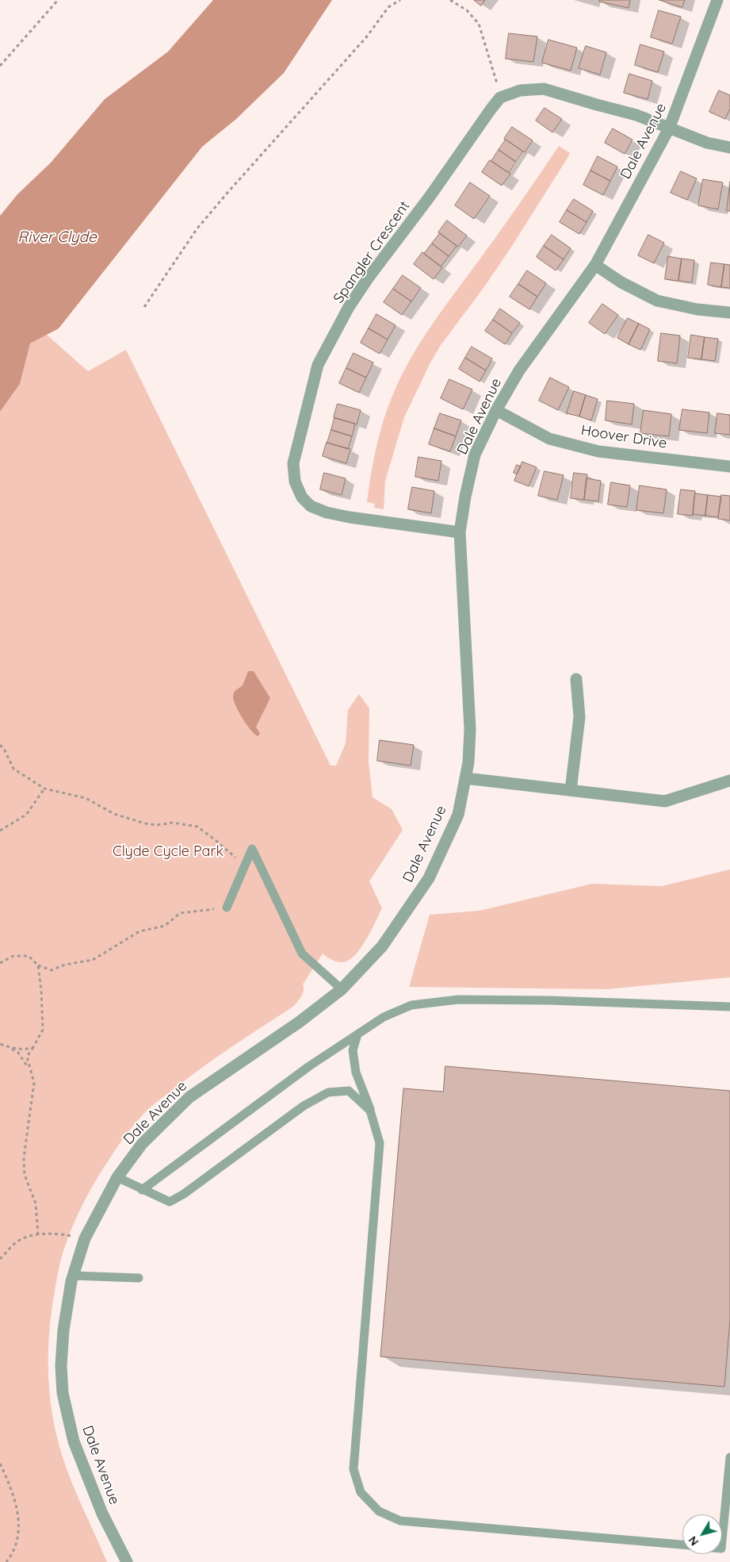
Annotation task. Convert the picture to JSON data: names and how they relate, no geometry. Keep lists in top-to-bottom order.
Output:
{
  "streets": {
    "street": ["Dale Avenue", "Spangler Crescent", "Hoover Drive"]
  },
  "crossings": [
    ["Dale Avenue", "Spangler Crescent"],
    ["Dale Avenue", "Hoover Drive"]
  ],
  "water": ["River Clyde"],
  "parks": ["Clyde Cycle Park"],
  "north": "bottom left"
}
